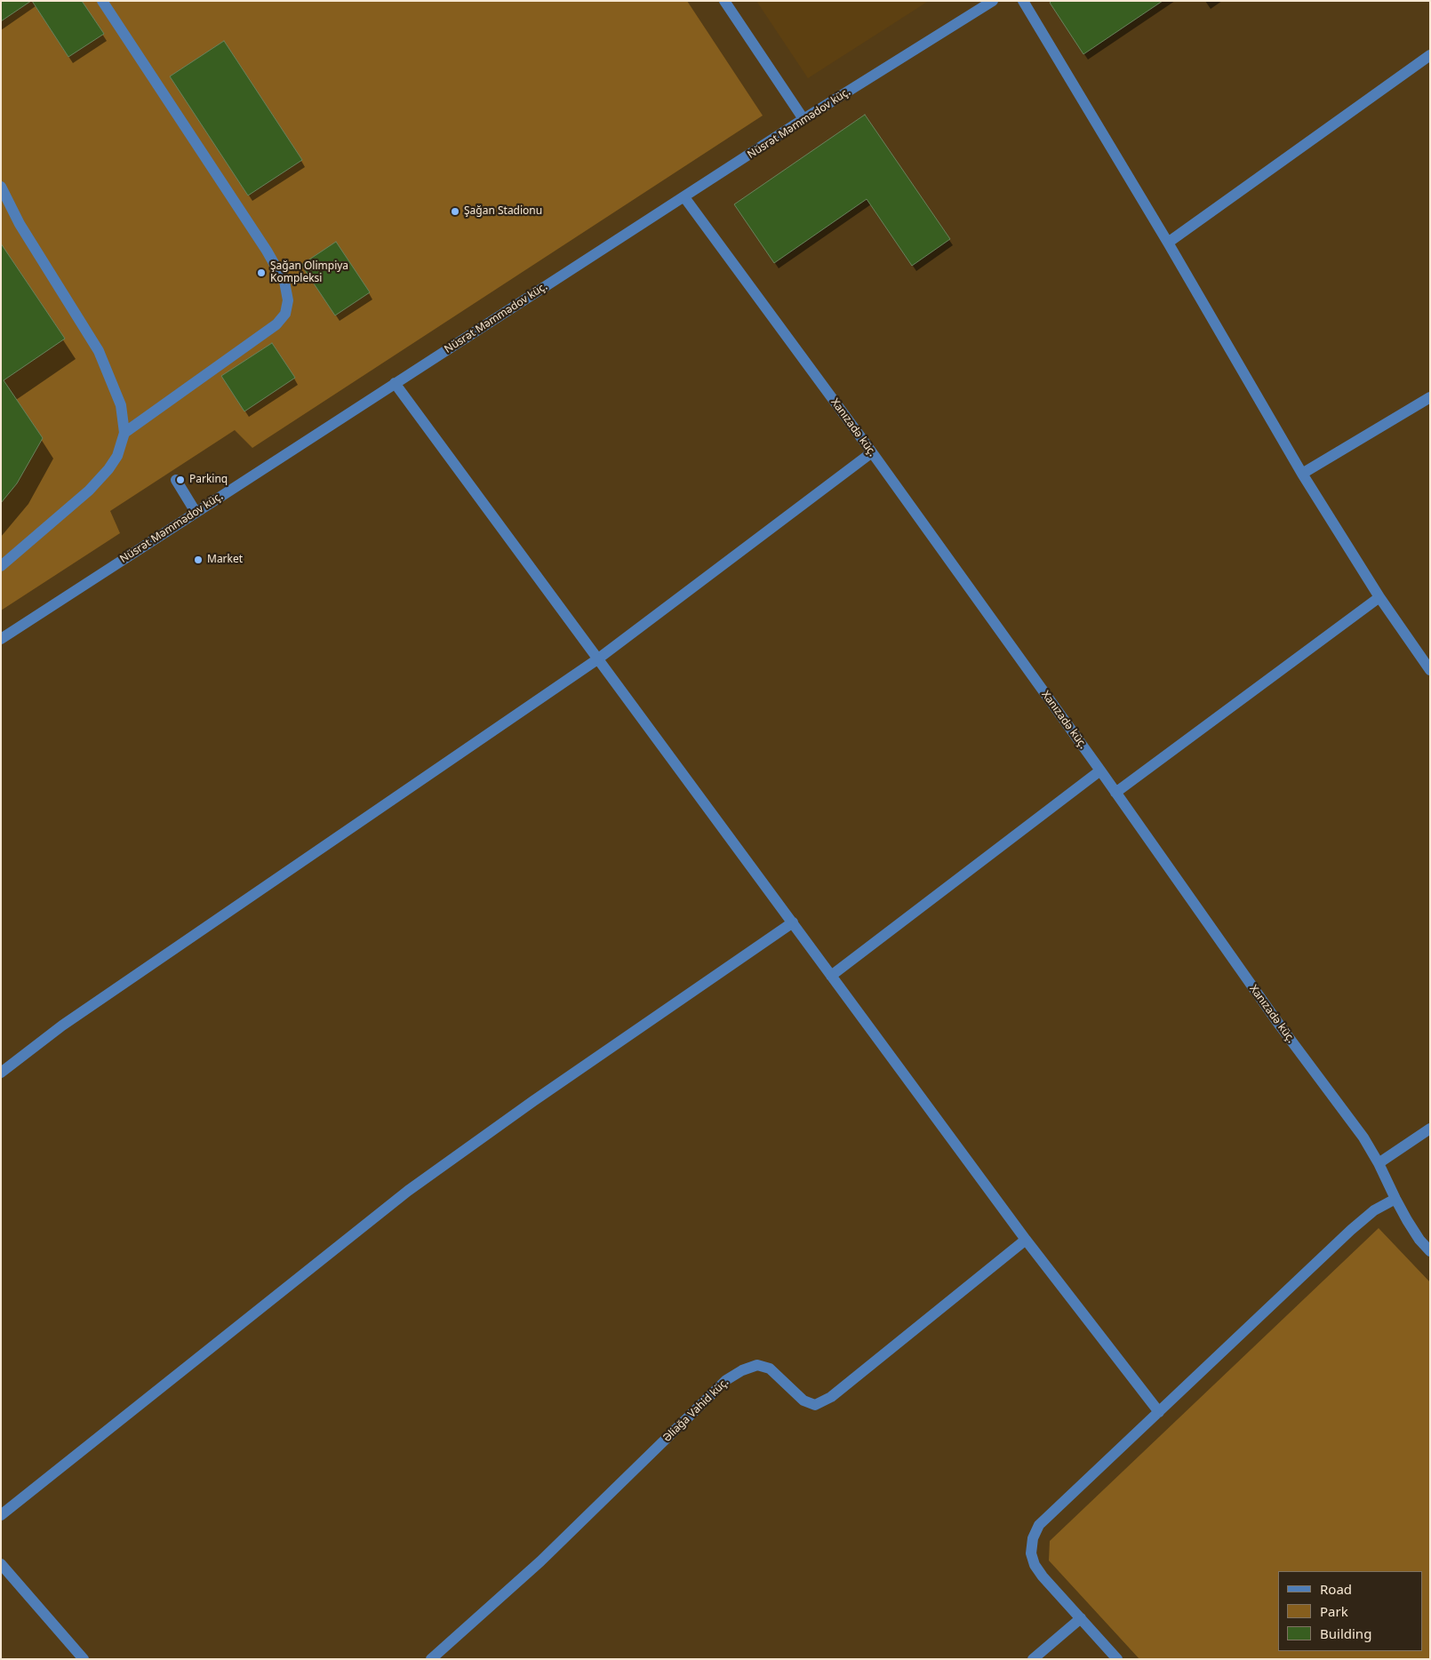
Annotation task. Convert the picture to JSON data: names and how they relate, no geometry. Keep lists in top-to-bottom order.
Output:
{
  "streets": {
    "street": ["Nüsrət Məmmədov küç.", "Xanızadə küç.", "Əliağa Vahid küç."]
  },
  "crossings": [
    ["Nüsrət Məmmədov küç.", "Xanızadə küç."]
  ],
  "places": [
    "Şağan Stadionu",
    "Şağan Olimpiya Kompleksi",
    "Parkinq",
    "Market"
  ],
  "legend": ["Road", "Park", "Building"]
}
